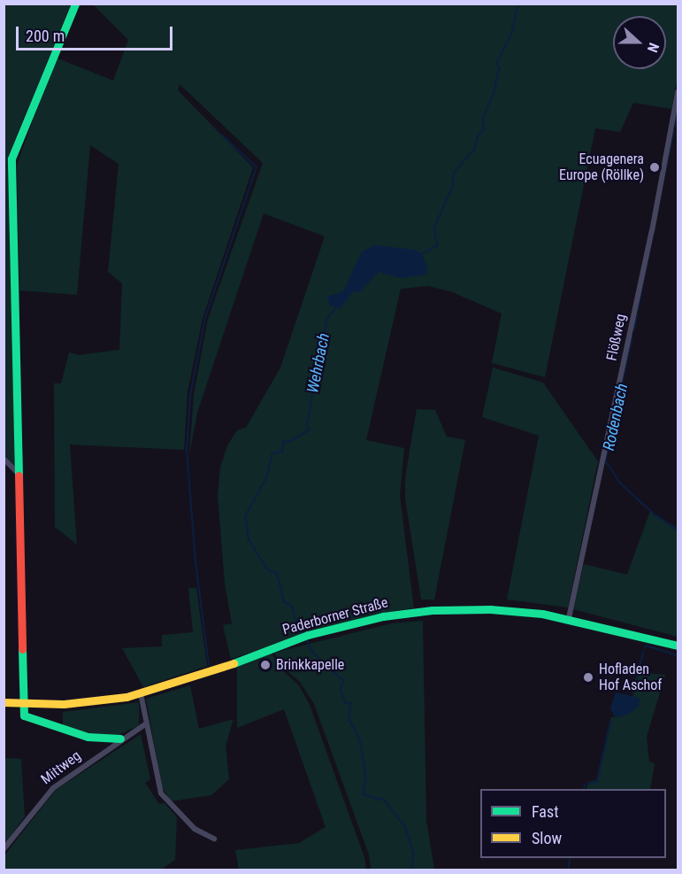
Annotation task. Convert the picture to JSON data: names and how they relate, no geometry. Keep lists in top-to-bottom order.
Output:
{
  "streets": {
    "street": ["Flößweg", "Paderborner Straße", "Mittweg"]
  },
  "crossings": [
    ["Flößweg", "Paderborner Straße"],
    ["Paderborner Straße", "Mittweg"]
  ],
  "water": ["Wehrbach", "Rodenbach"],
  "places": ["Ecuagenera Europe (Röllke)", "Brinkkapelle", "Hofladen Hof Aschof"],
  "legend": ["Fast", "Slow"],
  "scale_bar": "200 m",
  "north": "right"
}
